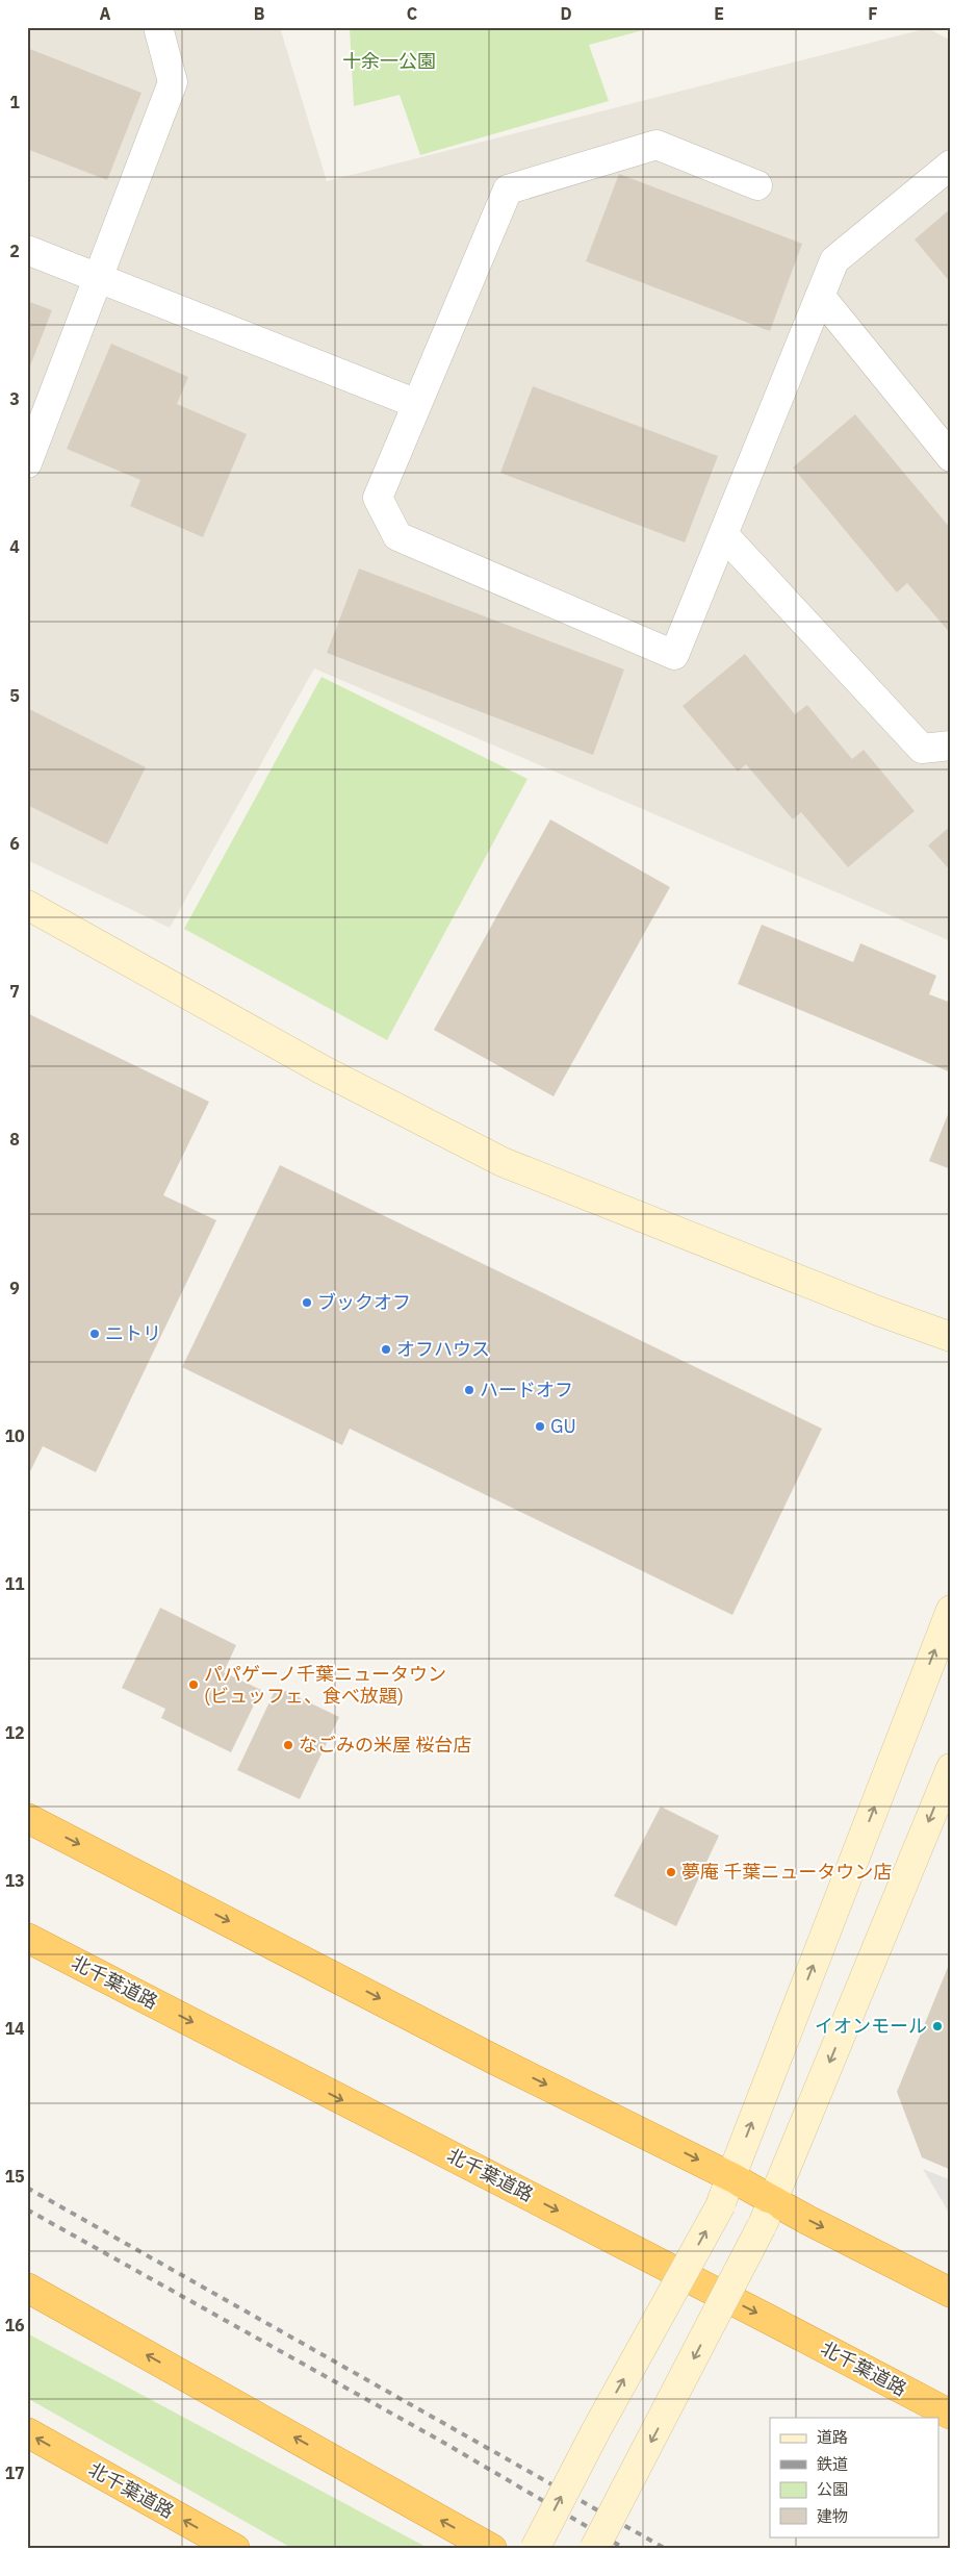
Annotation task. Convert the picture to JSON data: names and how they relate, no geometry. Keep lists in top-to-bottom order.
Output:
{
  "streets": {
    "highway": ["北千葉道路"]
  },
  "parks": ["十余一公園"],
  "places": [
    "ブックオフ",
    "ニトリ",
    "オフハウス",
    "ハードオフ",
    "GU",
    "パパゲーノ千葉ニュータウン (ビュッフェ、食べ放題)",
    "なごみの米屋 桜台店",
    "夢庵 千葉ニュータウン店",
    "イオンモール"
  ],
  "legend": [
    "道路",
    "鉄道",
    "公園",
    "建物"
  ],
  "grid": {
    "columns": [
      "A",
      "B",
      "C",
      "D",
      "E",
      "F"
    ],
    "rows": [
      "1",
      "2",
      "3",
      "4",
      "5",
      "6",
      "7",
      "8",
      "9",
      "10",
      "11",
      "12",
      "13",
      "14",
      "15",
      "16",
      "17"
    ]
  }
}
